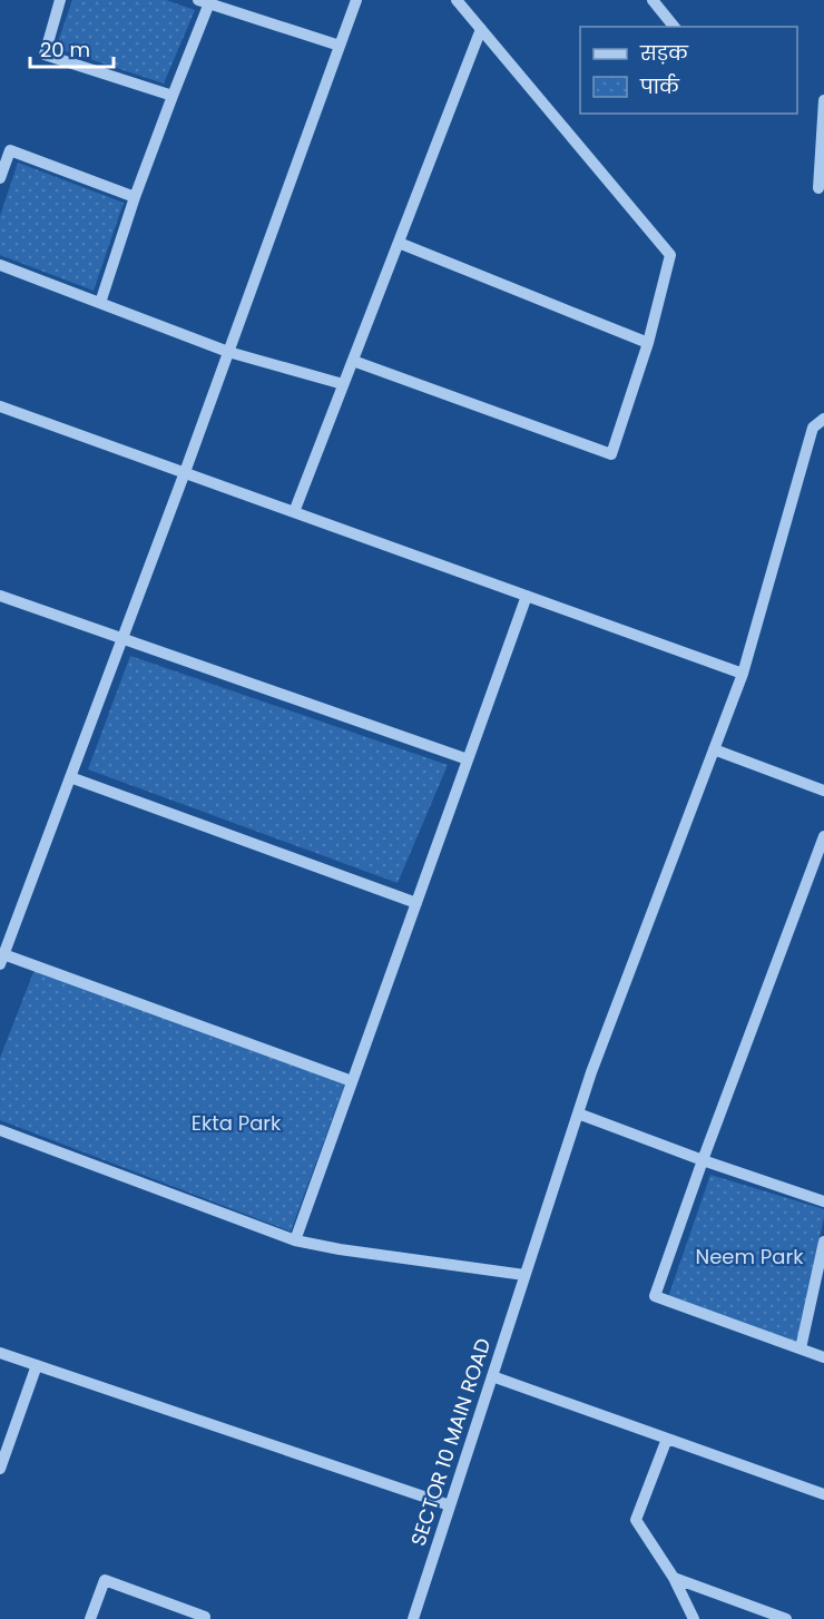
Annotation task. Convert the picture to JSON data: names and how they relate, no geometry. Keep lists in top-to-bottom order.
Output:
{
  "streets": {
    "street": ["SECTOR 10 MAIN ROAD"]
  },
  "parks": ["Ekta Park", "Neem Park"],
  "legend": ["सड़क", "पार्क"],
  "scale_bar": "20 m"
}
